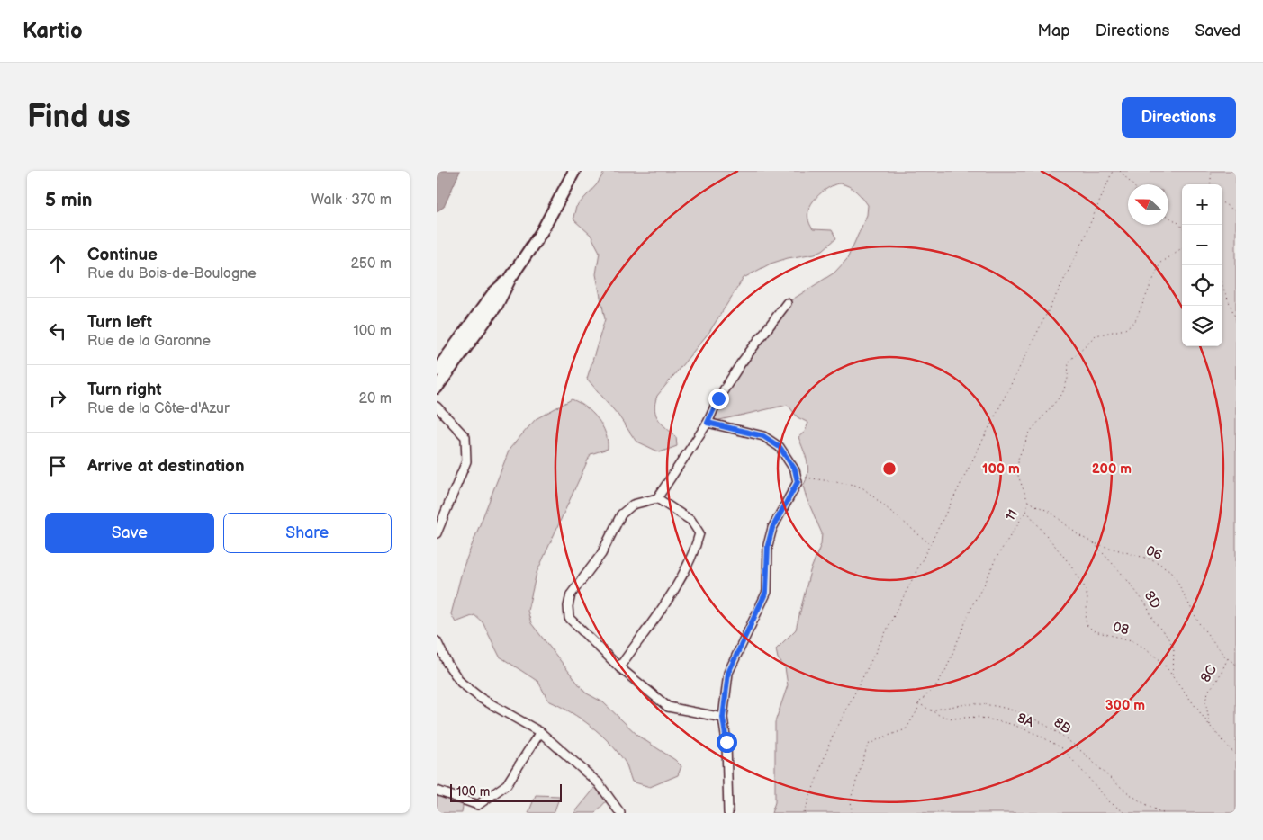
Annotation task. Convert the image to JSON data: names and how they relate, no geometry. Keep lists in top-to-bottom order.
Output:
{
  "streets": {
    "path": [
      "11",
      "06",
      "8D",
      "08",
      "8C",
      "8A",
      "8B"
    ]
  },
  "crossings": [
    ["11", "06"],
    ["11", "08"],
    ["11", "8A"],
    ["06", "8D"],
    ["06", "8C"],
    ["8D", "08"],
    ["08", "8C"],
    ["8A", "8B"]
  ],
  "scale_bar": "100 m",
  "north": "left",
  "page": {
    "header": "Kartio",
    "nav": ["Map", "Directions", "Saved"],
    "buttons": [
      "Directions",
      ["Save", "Share"]
    ],
    "title": "Find us",
    "heading": ["5 min", "Walk · 370 m"],
    "map_buttons": ["+", "−"],
    "list": [
      ["Continue", "Rue du Bois-de-Boulogne", "250 m"],
      ["Turn left", "Rue de la Garonne", "100 m"],
      ["Turn right", "Rue de la Côte-d'Azur", "20 m"],
      "Arrive at destination"
    ],
    "scale": "100 m"
  },
  "rings": ["100 m", "200 m", "300 m"]
}
